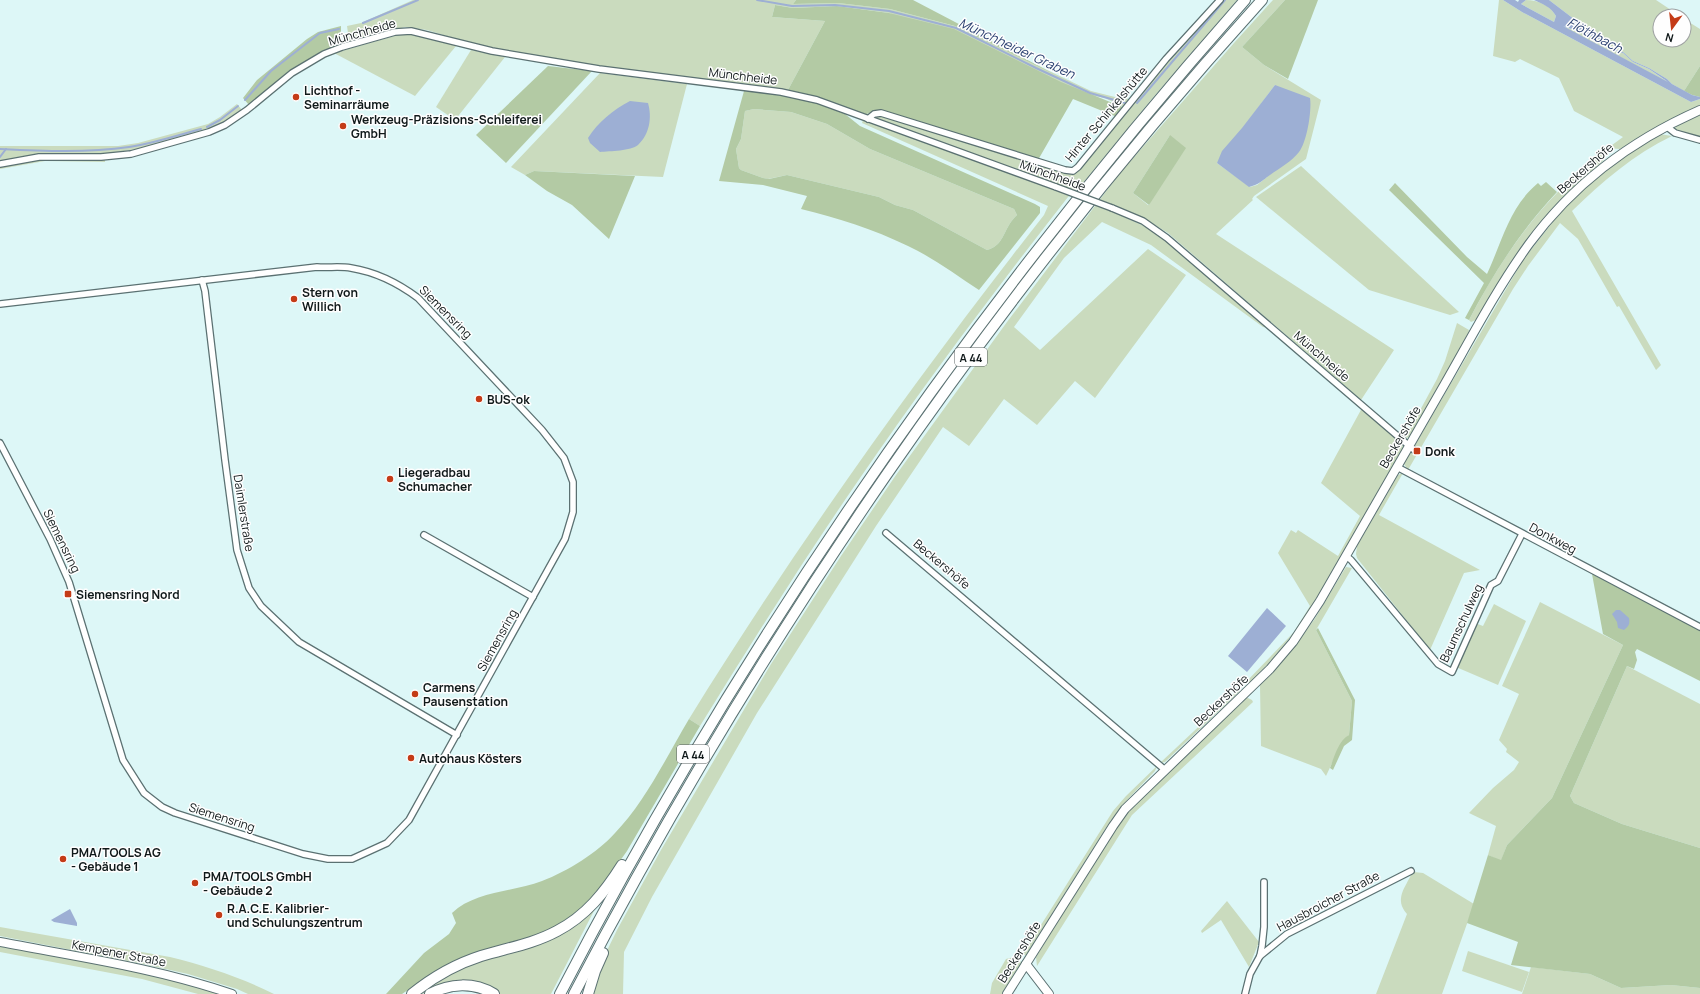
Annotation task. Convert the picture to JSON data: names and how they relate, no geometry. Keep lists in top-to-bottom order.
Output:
{
  "streets": {
    "highway": ["A 44"],
    "street": [
      "Münchheide",
      "Hinter Schinkelshütte",
      "Beckershöfe",
      "Siemensring",
      "Daimlerstraße",
      "Donkweg",
      "Baumschulweg",
      "Hausbroicher Straße",
      "Kempener Straße"
    ]
  },
  "crossings": [
    ["Münchheide", "Hinter Schinkelshütte"],
    ["Münchheide", "Beckershöfe"],
    ["Beckershöfe", "Donkweg"],
    ["Beckershöfe", "Baumschulweg"],
    ["Siemensring", "Daimlerstraße"],
    ["Donkweg", "Baumschulweg"]
  ],
  "water": ["Flöthbach", "Münchheider Graben"],
  "places": {
    "other": [
      "Lichthof - Seminarräume",
      "Werkzeug-Präzisions-Schleiferei GmbH",
      "Stern von Willich",
      "BUS-ok",
      "Liegeradbau Schumacher",
      "Carmens Pausenstation",
      "Autohaus Kösters",
      "PMA/TOOLS AG - Gebäude 1",
      "PMA/TOOLS GmbH - Gebäude 2",
      "R.A.C.E. Kalibrier- und Schulungszentrum"
    ],
    "transit": ["Donk", "Siemensring Nord"]
  },
  "north": "bottom"
}
